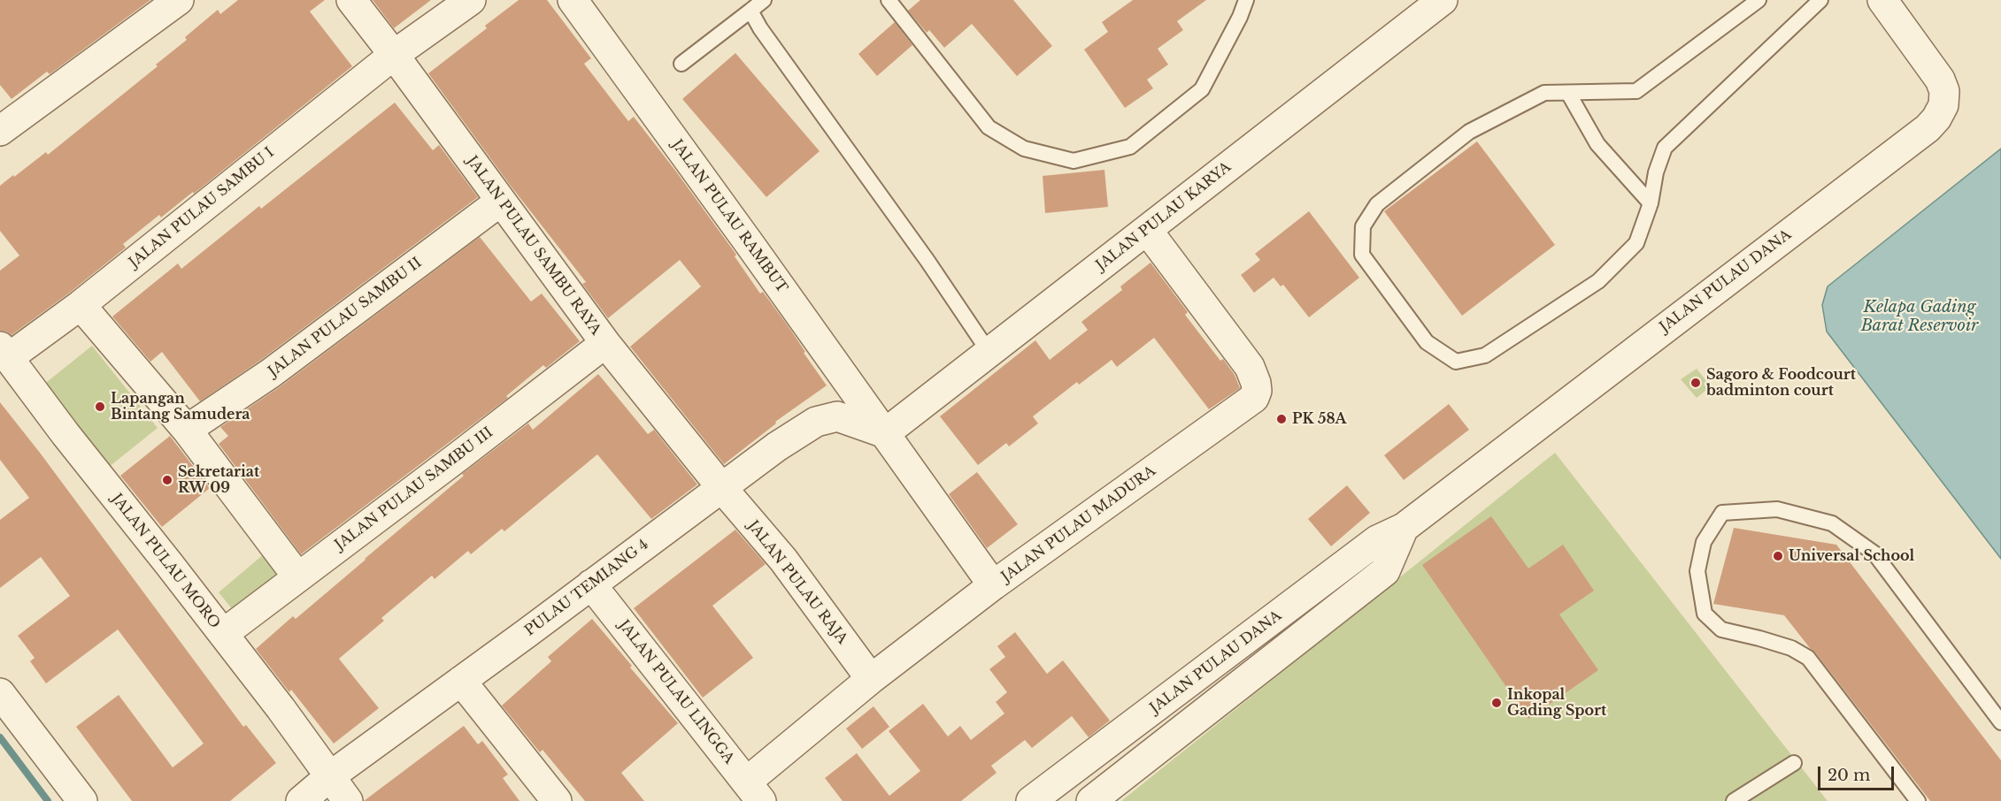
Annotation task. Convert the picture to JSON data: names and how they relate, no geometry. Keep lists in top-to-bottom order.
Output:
{
  "streets": {
    "street": [
      "JALAN PULAU SAMBU I",
      "JALAN PULAU RAMBUT",
      "JALAN PULAU KARYA",
      "JALAN PULAU SAMBU RAYA",
      "JALAN PULAU DANA",
      "JALAN PULAU SAMBU II",
      "JALAN PULAU SAMBU III",
      "JALAN PULAU MADURA",
      "JALAN PULAU MORO",
      "JALAN PULAU RAJA",
      "PULAU TEMIANG 4",
      "JALAN PULAU LINGGA"
    ]
  },
  "crossings": [
    ["JALAN PULAU SAMBU I", "JALAN PULAU SAMBU RAYA"],
    ["JALAN PULAU SAMBU I", "JALAN PULAU MORO"],
    ["JALAN PULAU RAMBUT", "JALAN PULAU KARYA"],
    ["JALAN PULAU RAMBUT", "JALAN PULAU MADURA"],
    ["JALAN PULAU RAMBUT", "PULAU TEMIANG 4"],
    ["JALAN PULAU KARYA", "JALAN PULAU MADURA"],
    ["JALAN PULAU KARYA", "PULAU TEMIANG 4"],
    ["JALAN PULAU SAMBU RAYA", "JALAN PULAU SAMBU II"],
    ["JALAN PULAU SAMBU RAYA", "JALAN PULAU SAMBU III"],
    ["JALAN PULAU SAMBU RAYA", "JALAN PULAU RAJA"],
    ["JALAN PULAU SAMBU RAYA", "PULAU TEMIANG 4"],
    ["JALAN PULAU SAMBU III", "JALAN PULAU MORO"],
    ["JALAN PULAU MADURA", "JALAN PULAU RAJA"],
    ["JALAN PULAU MADURA", "JALAN PULAU LINGGA"],
    ["JALAN PULAU MORO", "PULAU TEMIANG 4"],
    ["JALAN PULAU RAJA", "PULAU TEMIANG 4"],
    ["PULAU TEMIANG 4", "JALAN PULAU LINGGA"]
  ],
  "water": ["Kelapa Gading Barat Reservoir"],
  "places": [
    "Sagoro & Foodcourt badminton court",
    "Lapangan Bintang Samudera",
    "PK 58A",
    "Sekretariat RW 09",
    "Universal School",
    "Inkopal Gading Sport"
  ],
  "scale_bar": "20 m"
}
